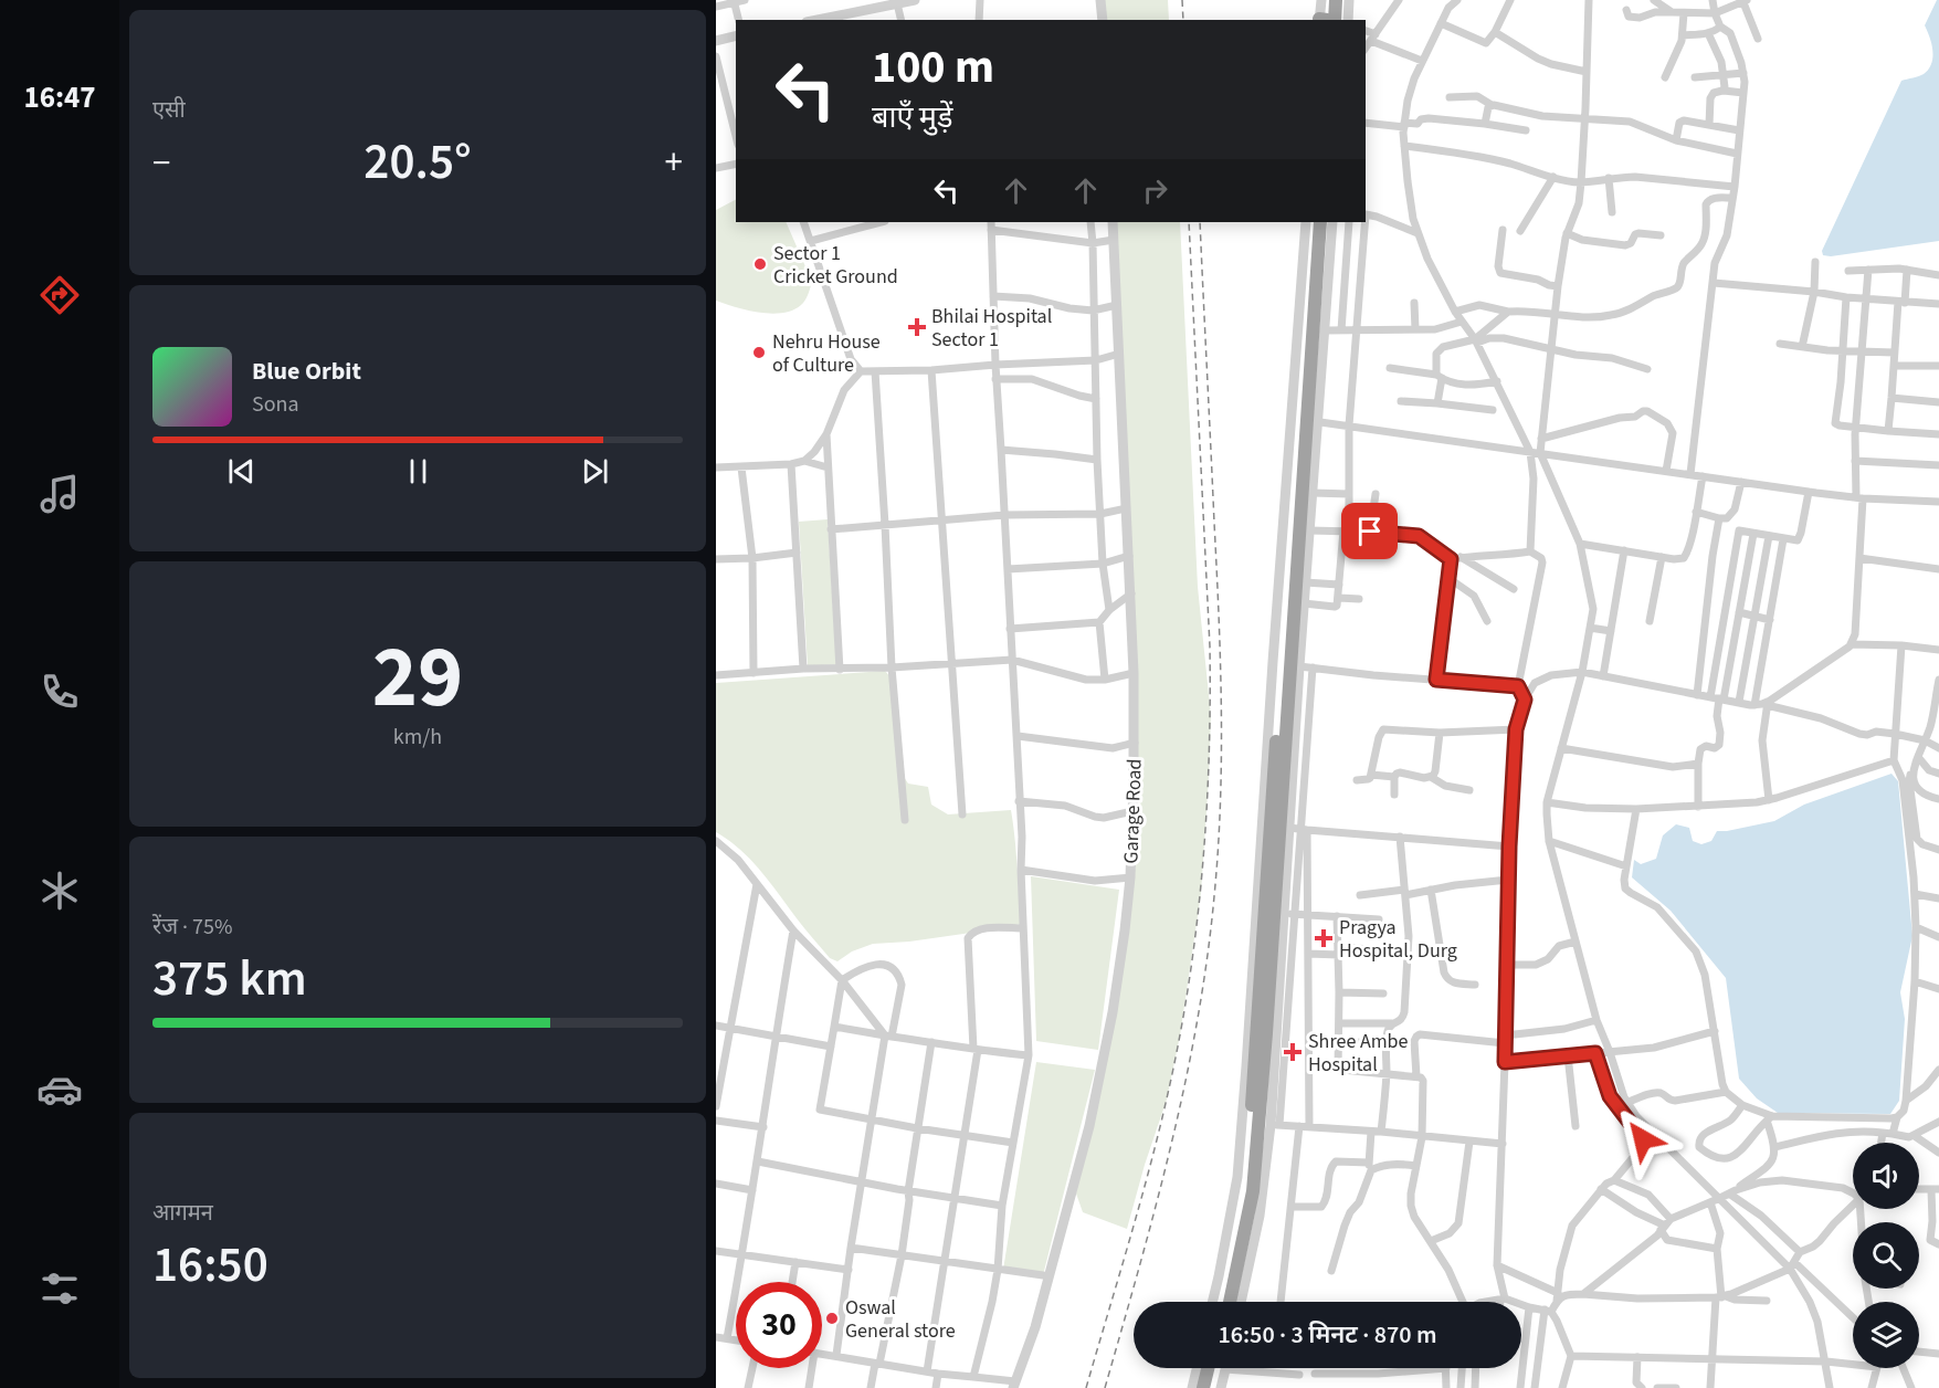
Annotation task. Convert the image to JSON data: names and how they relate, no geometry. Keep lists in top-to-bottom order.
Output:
{
  "streets": {
    "street": ["Garage Road"]
  },
  "places": {
    "other": ["Sector 1 Cricket Ground", "Nehru House of Culture", "Oswal General store"],
    "health": ["Bhilai Hospital Sector 1", "Pragya Hospital, Durg", "Shree Ambe Hospital"]
  },
  "page": {
    "tabs": "16:47",
    "tile": [
      "एसी",
      ["29", "km/h"],
      ["रेंज · 75%", "375 km"],
      ["आगमन", "16:50"]
    ],
    "turn": ["100 m", "बाएँ मुड़ें"],
    "heat": ["−", "20.5°", "+"],
    "song": ["Blue Orbit", "Sona"],
    "limit": "30",
    "trip": "16:50 · 3 मिनट · 870 m"
  }
}
